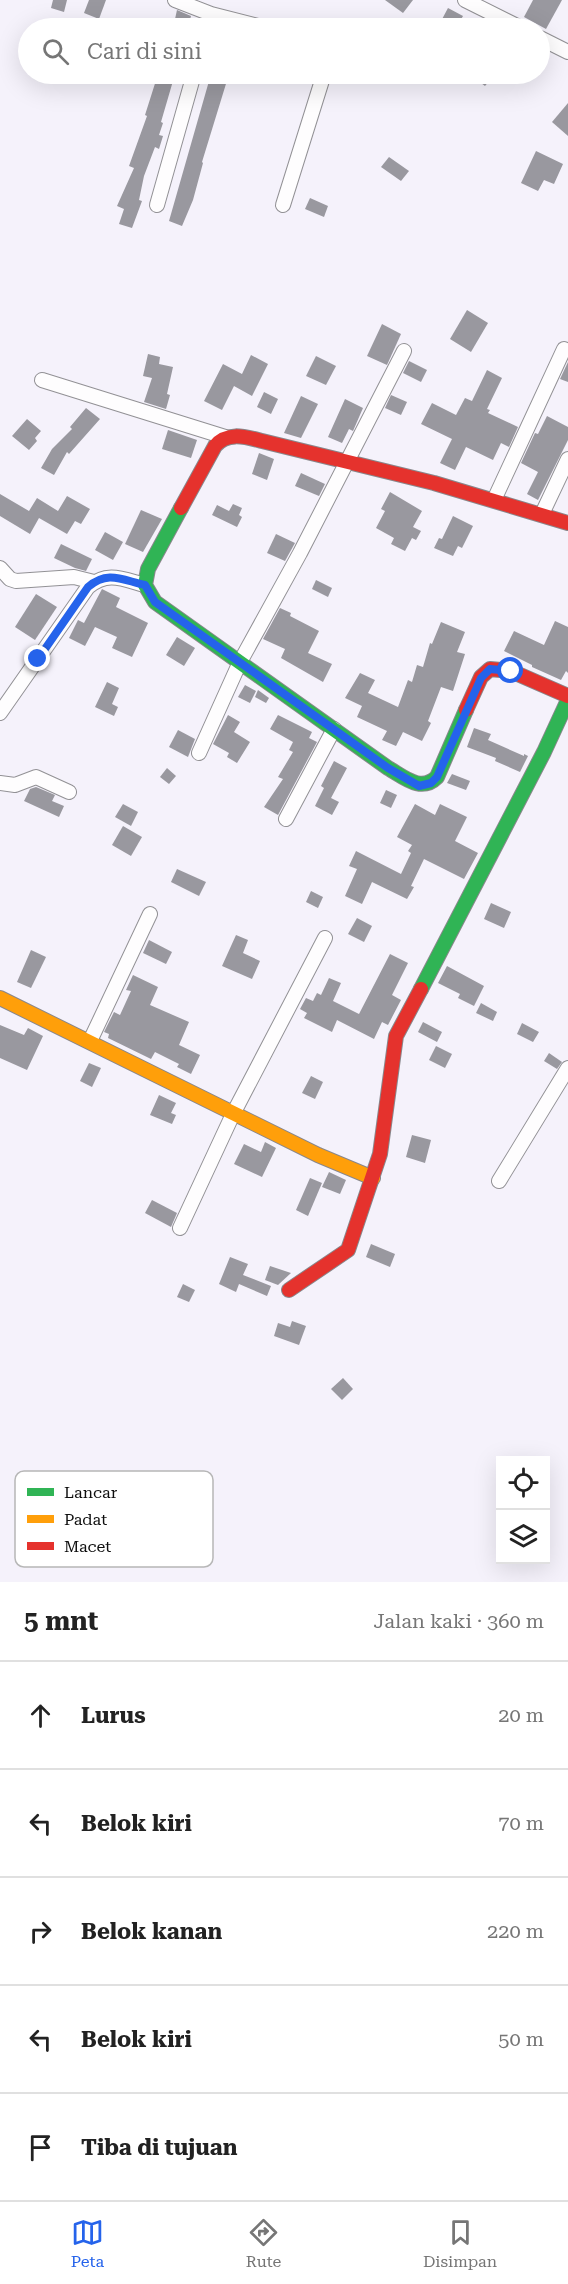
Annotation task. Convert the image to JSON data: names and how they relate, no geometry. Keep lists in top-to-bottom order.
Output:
{
  "legend": ["Lancar", "Padat", "Macet"],
  "page": {
    "search": "Cari di sini",
    "heading": ["5 mnt", "Jalan kaki · 360 m"],
    "list": [
      ["Lurus", "20 m"],
      ["Belok kiri", "70 m"],
      ["Belok kanan", "220 m"],
      ["Belok kiri", "50 m"],
      "Tiba di tujuan"
    ],
    "nav": ["Peta", "Rute", "Disimpan"]
  }
}
